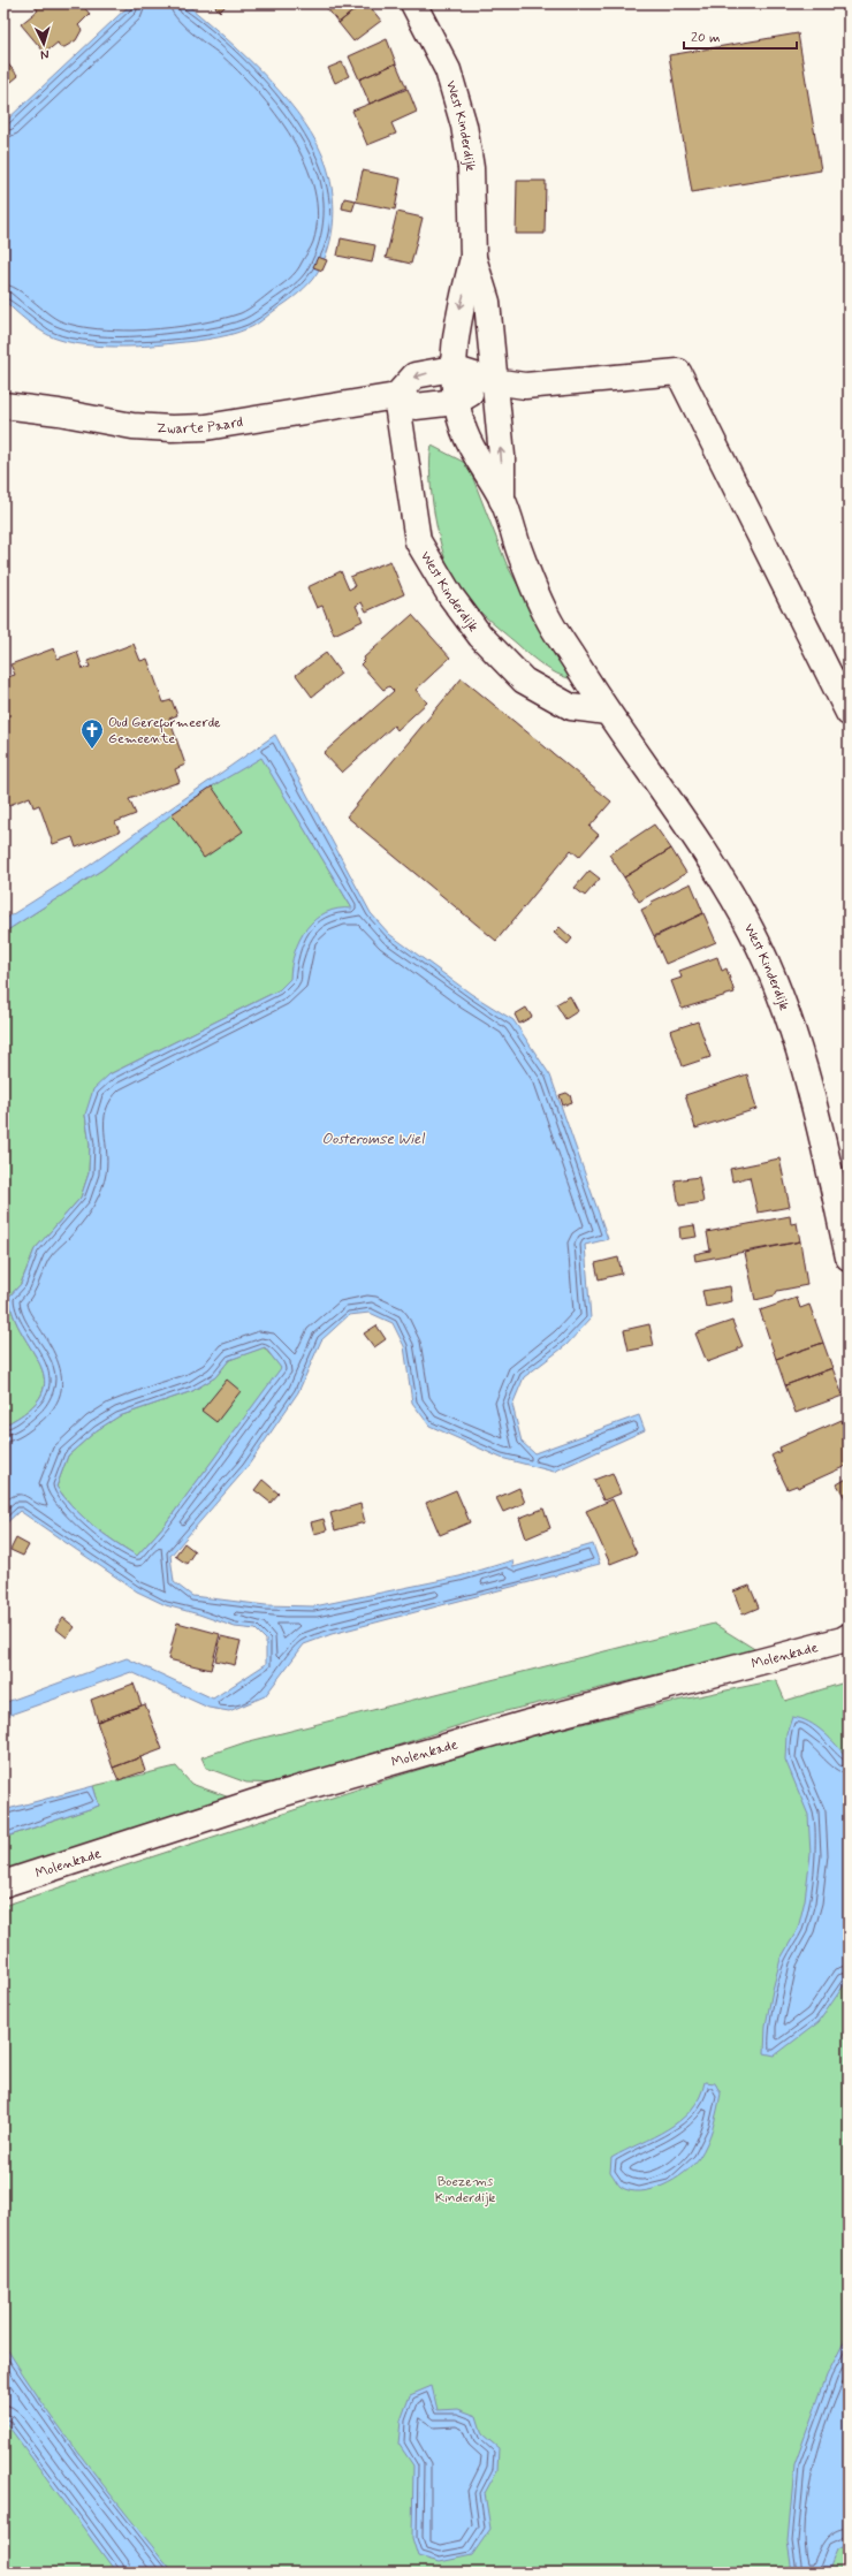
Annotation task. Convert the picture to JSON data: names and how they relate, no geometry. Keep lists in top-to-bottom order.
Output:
{
  "streets": {
    "street": ["West Kinderdijk", "Zwarte Paard", "Molenkade"]
  },
  "crossings": [
    ["West Kinderdijk", "Zwarte Paard"]
  ],
  "water": ["Oosteromse Wiel"],
  "parks": ["Boezems Kinderdijk"],
  "places": {
    "church": ["Oud Gereformeerde Gemeente"]
  },
  "scale_bar": "20 m",
  "north": "bottom"
}
